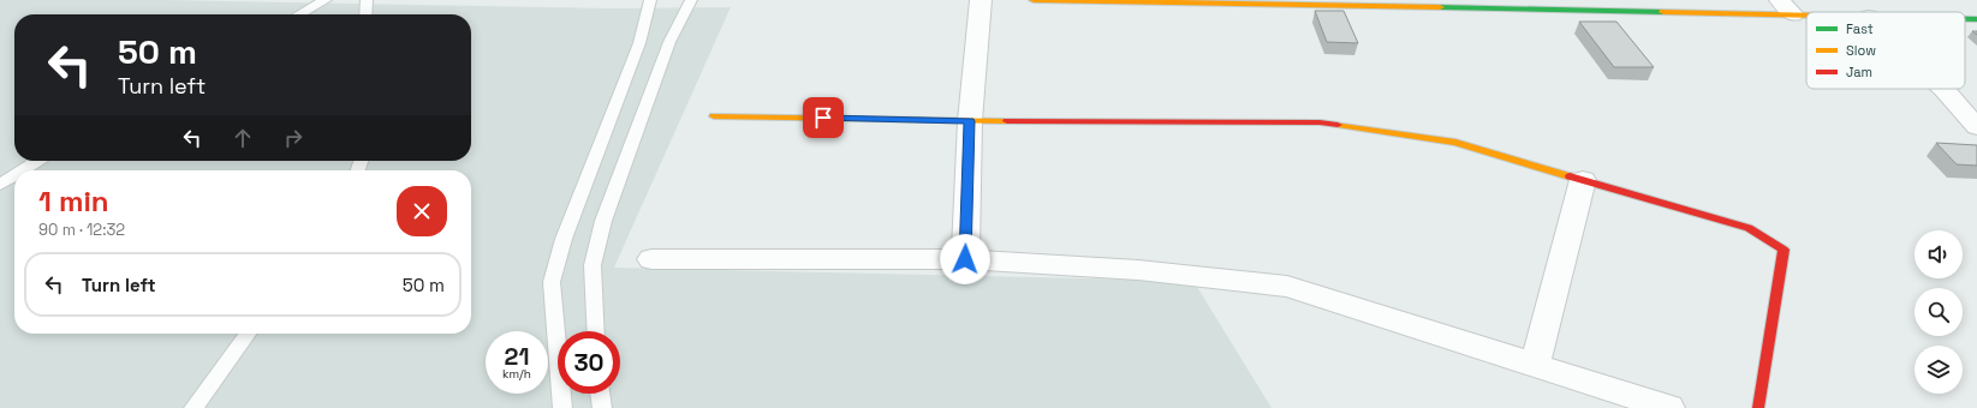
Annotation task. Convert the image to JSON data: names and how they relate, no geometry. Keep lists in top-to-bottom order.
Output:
{
  "legend": ["Fast", "Slow", "Jam"],
  "page": {
    "turn": ["50 m", "Turn left"],
    "heading": ["1 min", "90 m · 12:32"],
    "list": [
      {
        "name": "Turn left",
        "value": "50 m"
      }
    ],
    "speed": "21 km/h",
    "limit": "30"
  }
}
